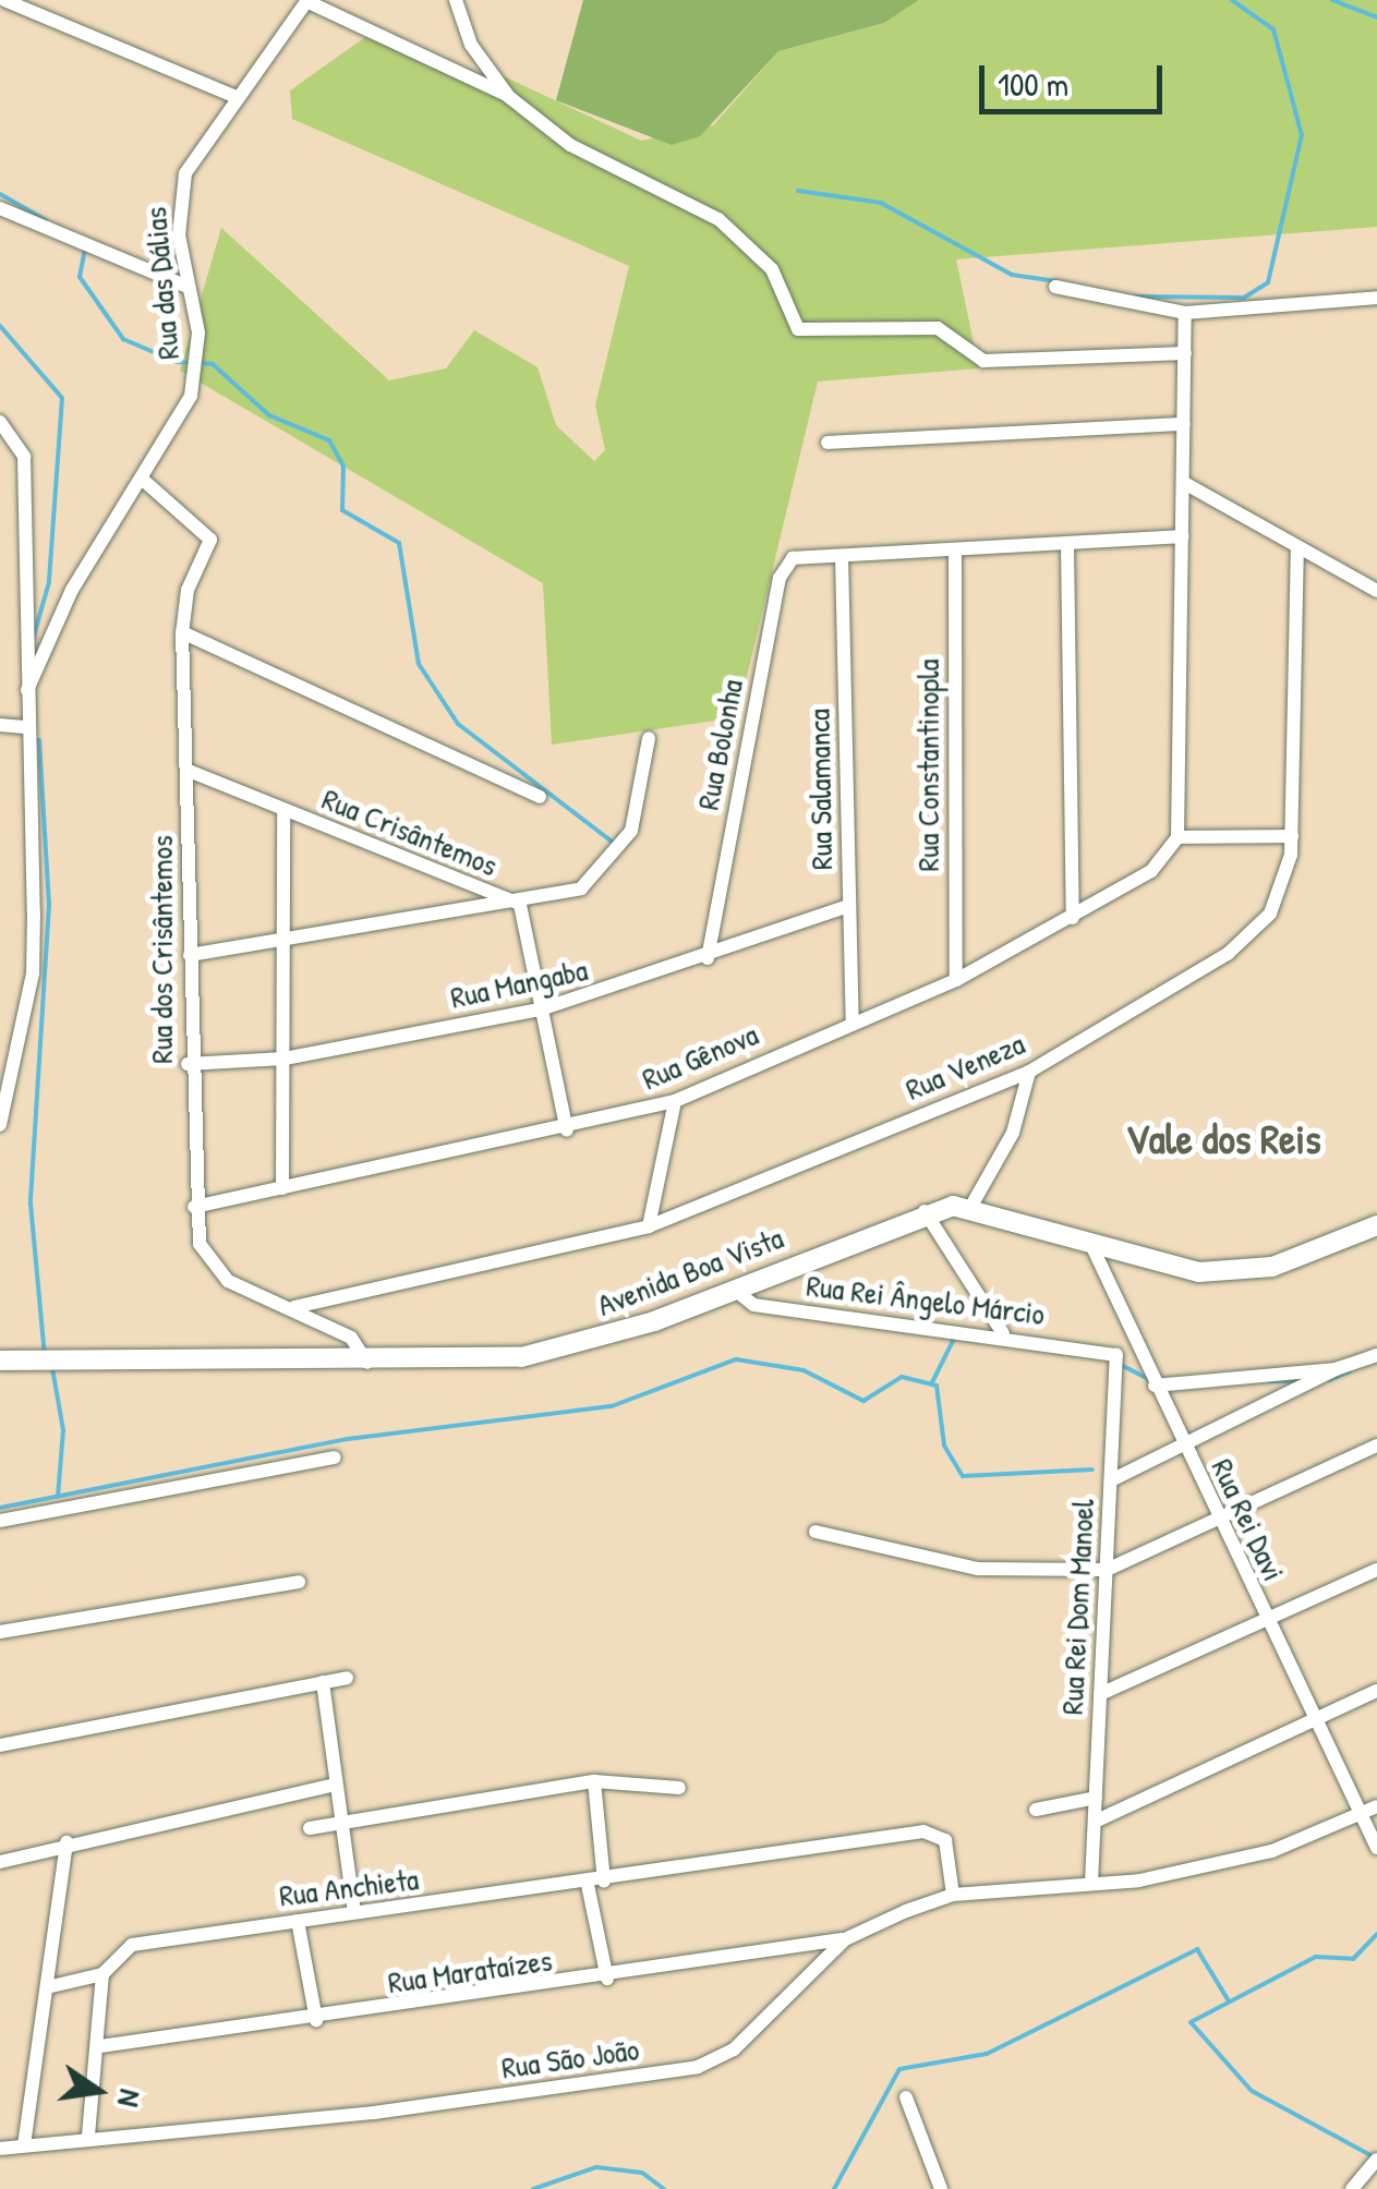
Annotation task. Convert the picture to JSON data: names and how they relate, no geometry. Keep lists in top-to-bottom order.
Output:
{
  "streets": {
    "street": [
      "Rua das Dálias",
      "Rua Bolonha",
      "Rua Constantinopla",
      "Rua Salamanca",
      "Rua Crisântemos",
      "Rua dos Crisântemos",
      "Rua Mangaba",
      "Rua Gênova",
      "Rua Veneza",
      "Avenida Boa Vista",
      "Rua Rei Ângelo Márcio",
      "Rua Rei Davi",
      "Rua Rei Dom Manoel",
      "Rua Anchieta",
      "Rua Marataízes",
      "Rua São João"
    ]
  },
  "crossings": [
    ["Rua das Dálias", "Rua dos Crisântemos"],
    ["Rua Bolonha", "Rua Salamanca"],
    ["Rua Bolonha", "Rua Mangaba"],
    ["Rua Constantinopla", "Rua Gênova"],
    ["Rua Salamanca", "Rua Mangaba"],
    ["Rua Salamanca", "Rua Gênova"],
    ["Rua Crisântemos", "Rua dos Crisântemos"],
    ["Rua Crisântemos", "Rua Mangaba"],
    ["Rua Crisântemos", "Rua Gênova"],
    ["Rua dos Crisântemos", "Rua Mangaba"],
    ["Rua dos Crisântemos", "Rua Gênova"],
    ["Rua dos Crisântemos", "Rua Veneza"],
    ["Rua dos Crisântemos", "Avenida Boa Vista"],
    ["Avenida Boa Vista", "Rua Rei Ângelo Márcio"],
    ["Avenida Boa Vista", "Rua Rei Davi"],
    ["Rua Rei Ângelo Márcio", "Rua Rei Dom Manoel"],
    ["Rua Rei Davi", "Rua São João"],
    ["Rua Rei Dom Manoel", "Rua São João"],
    ["Rua Anchieta", "Rua São João"],
    ["Rua Marataízes", "Rua São João"]
  ],
  "districts": ["Vale dos Reis"],
  "scale_bar": "100 m",
  "north": "right"
}
